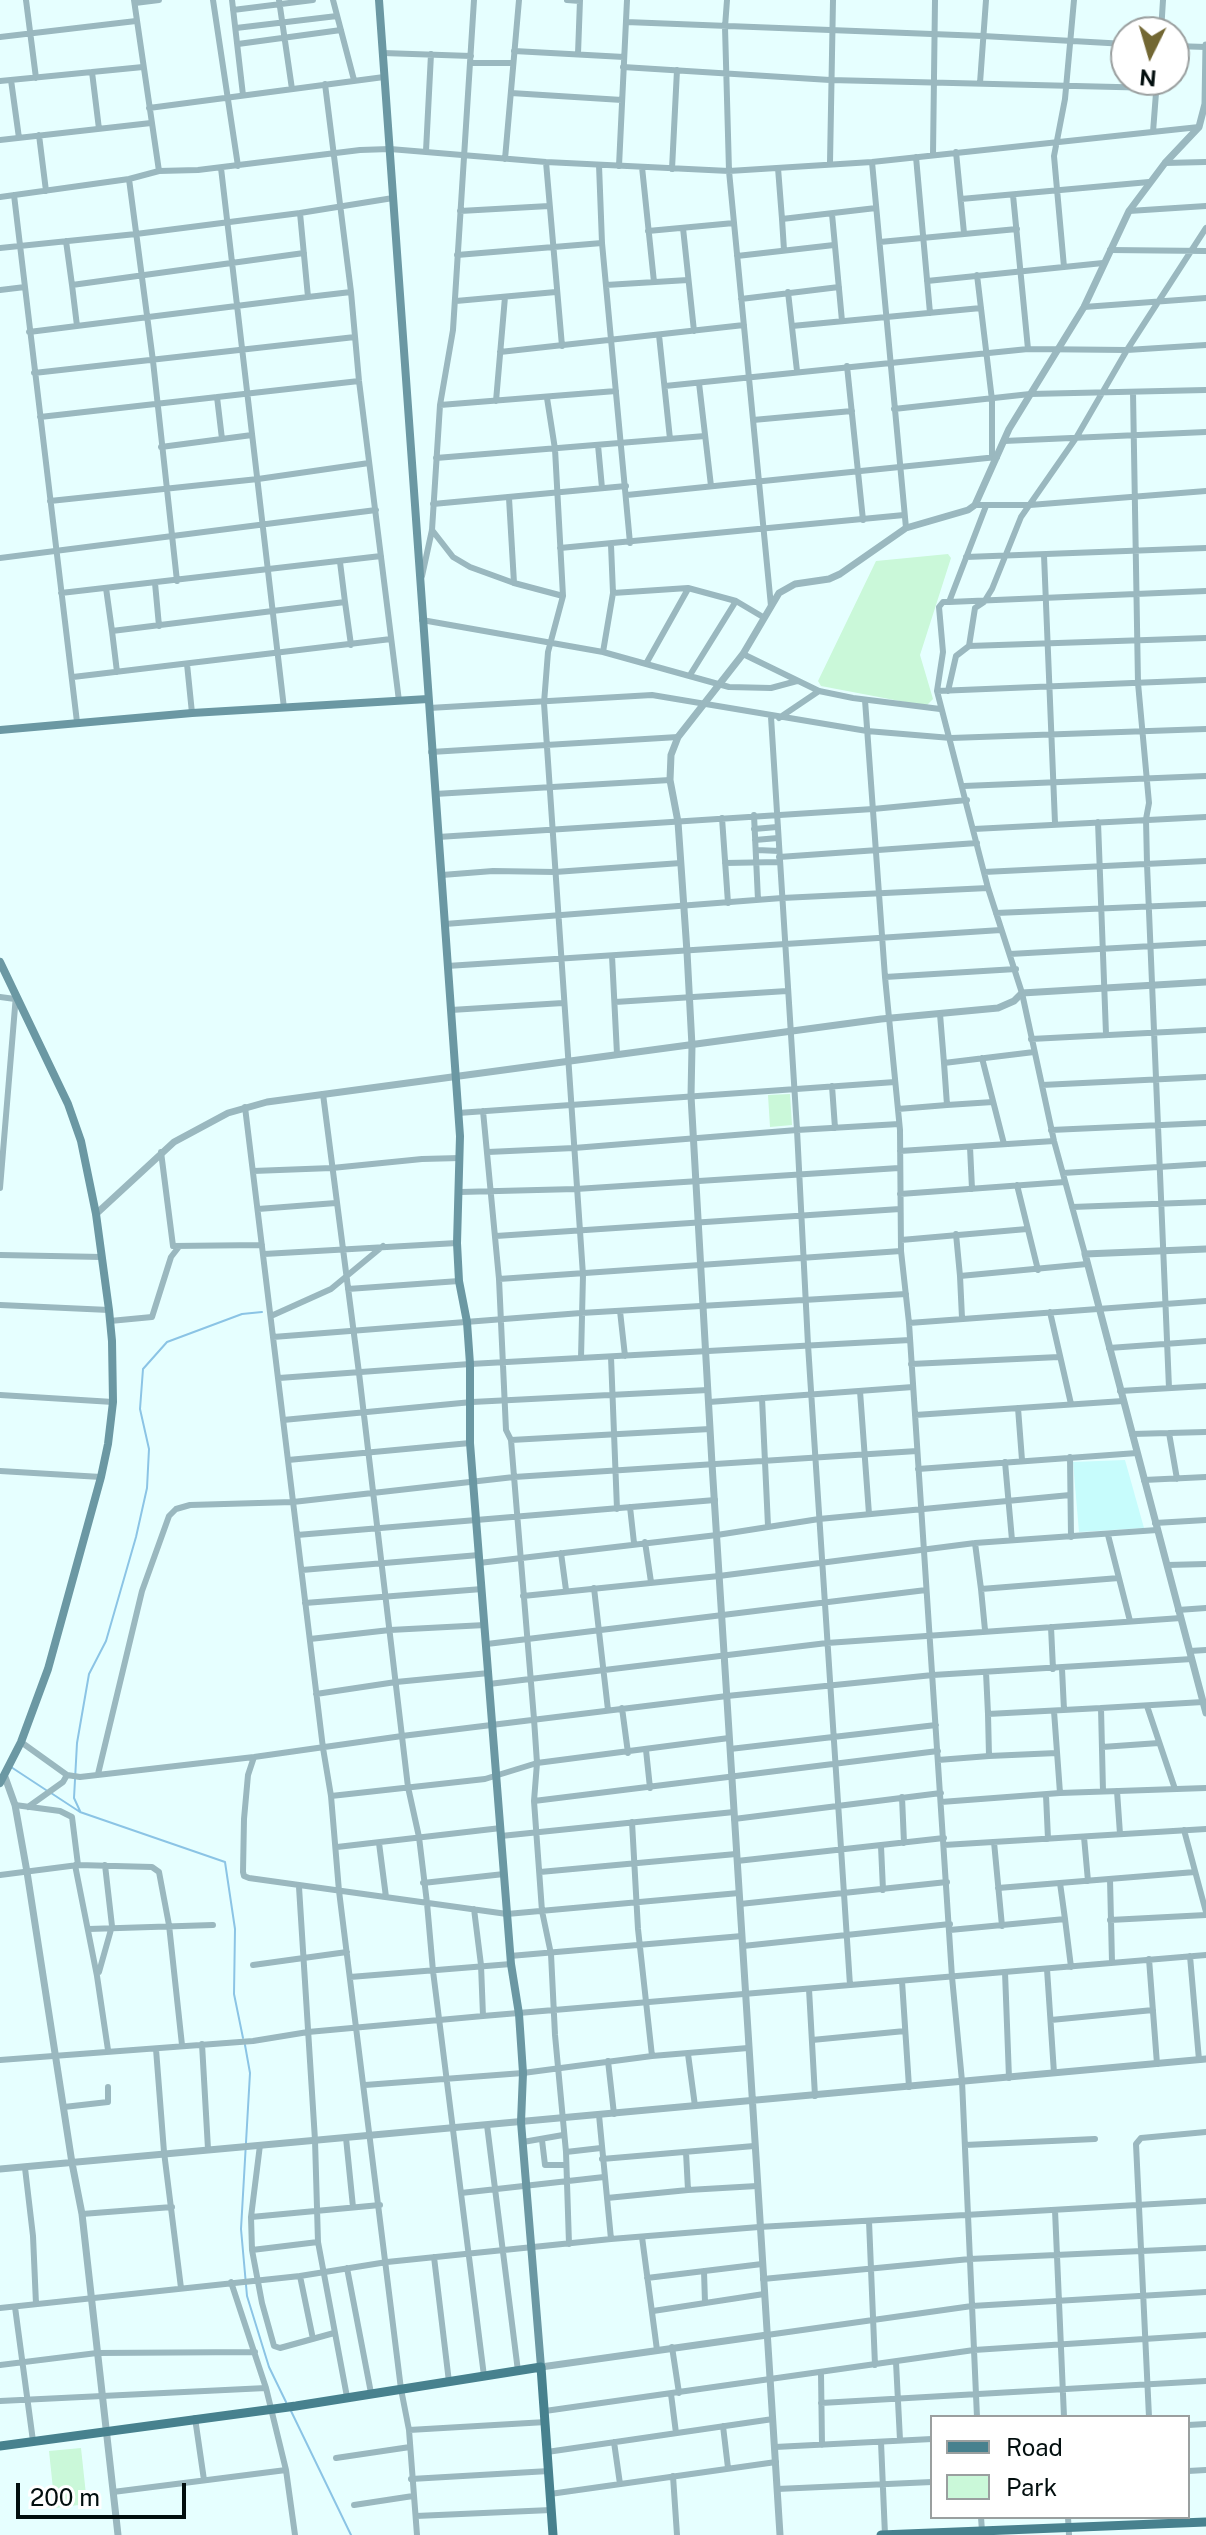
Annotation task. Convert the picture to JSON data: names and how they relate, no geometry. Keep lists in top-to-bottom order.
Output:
{
  "legend": ["Road", "Park"],
  "scale_bar": "200 m",
  "north": "bottom"
}
